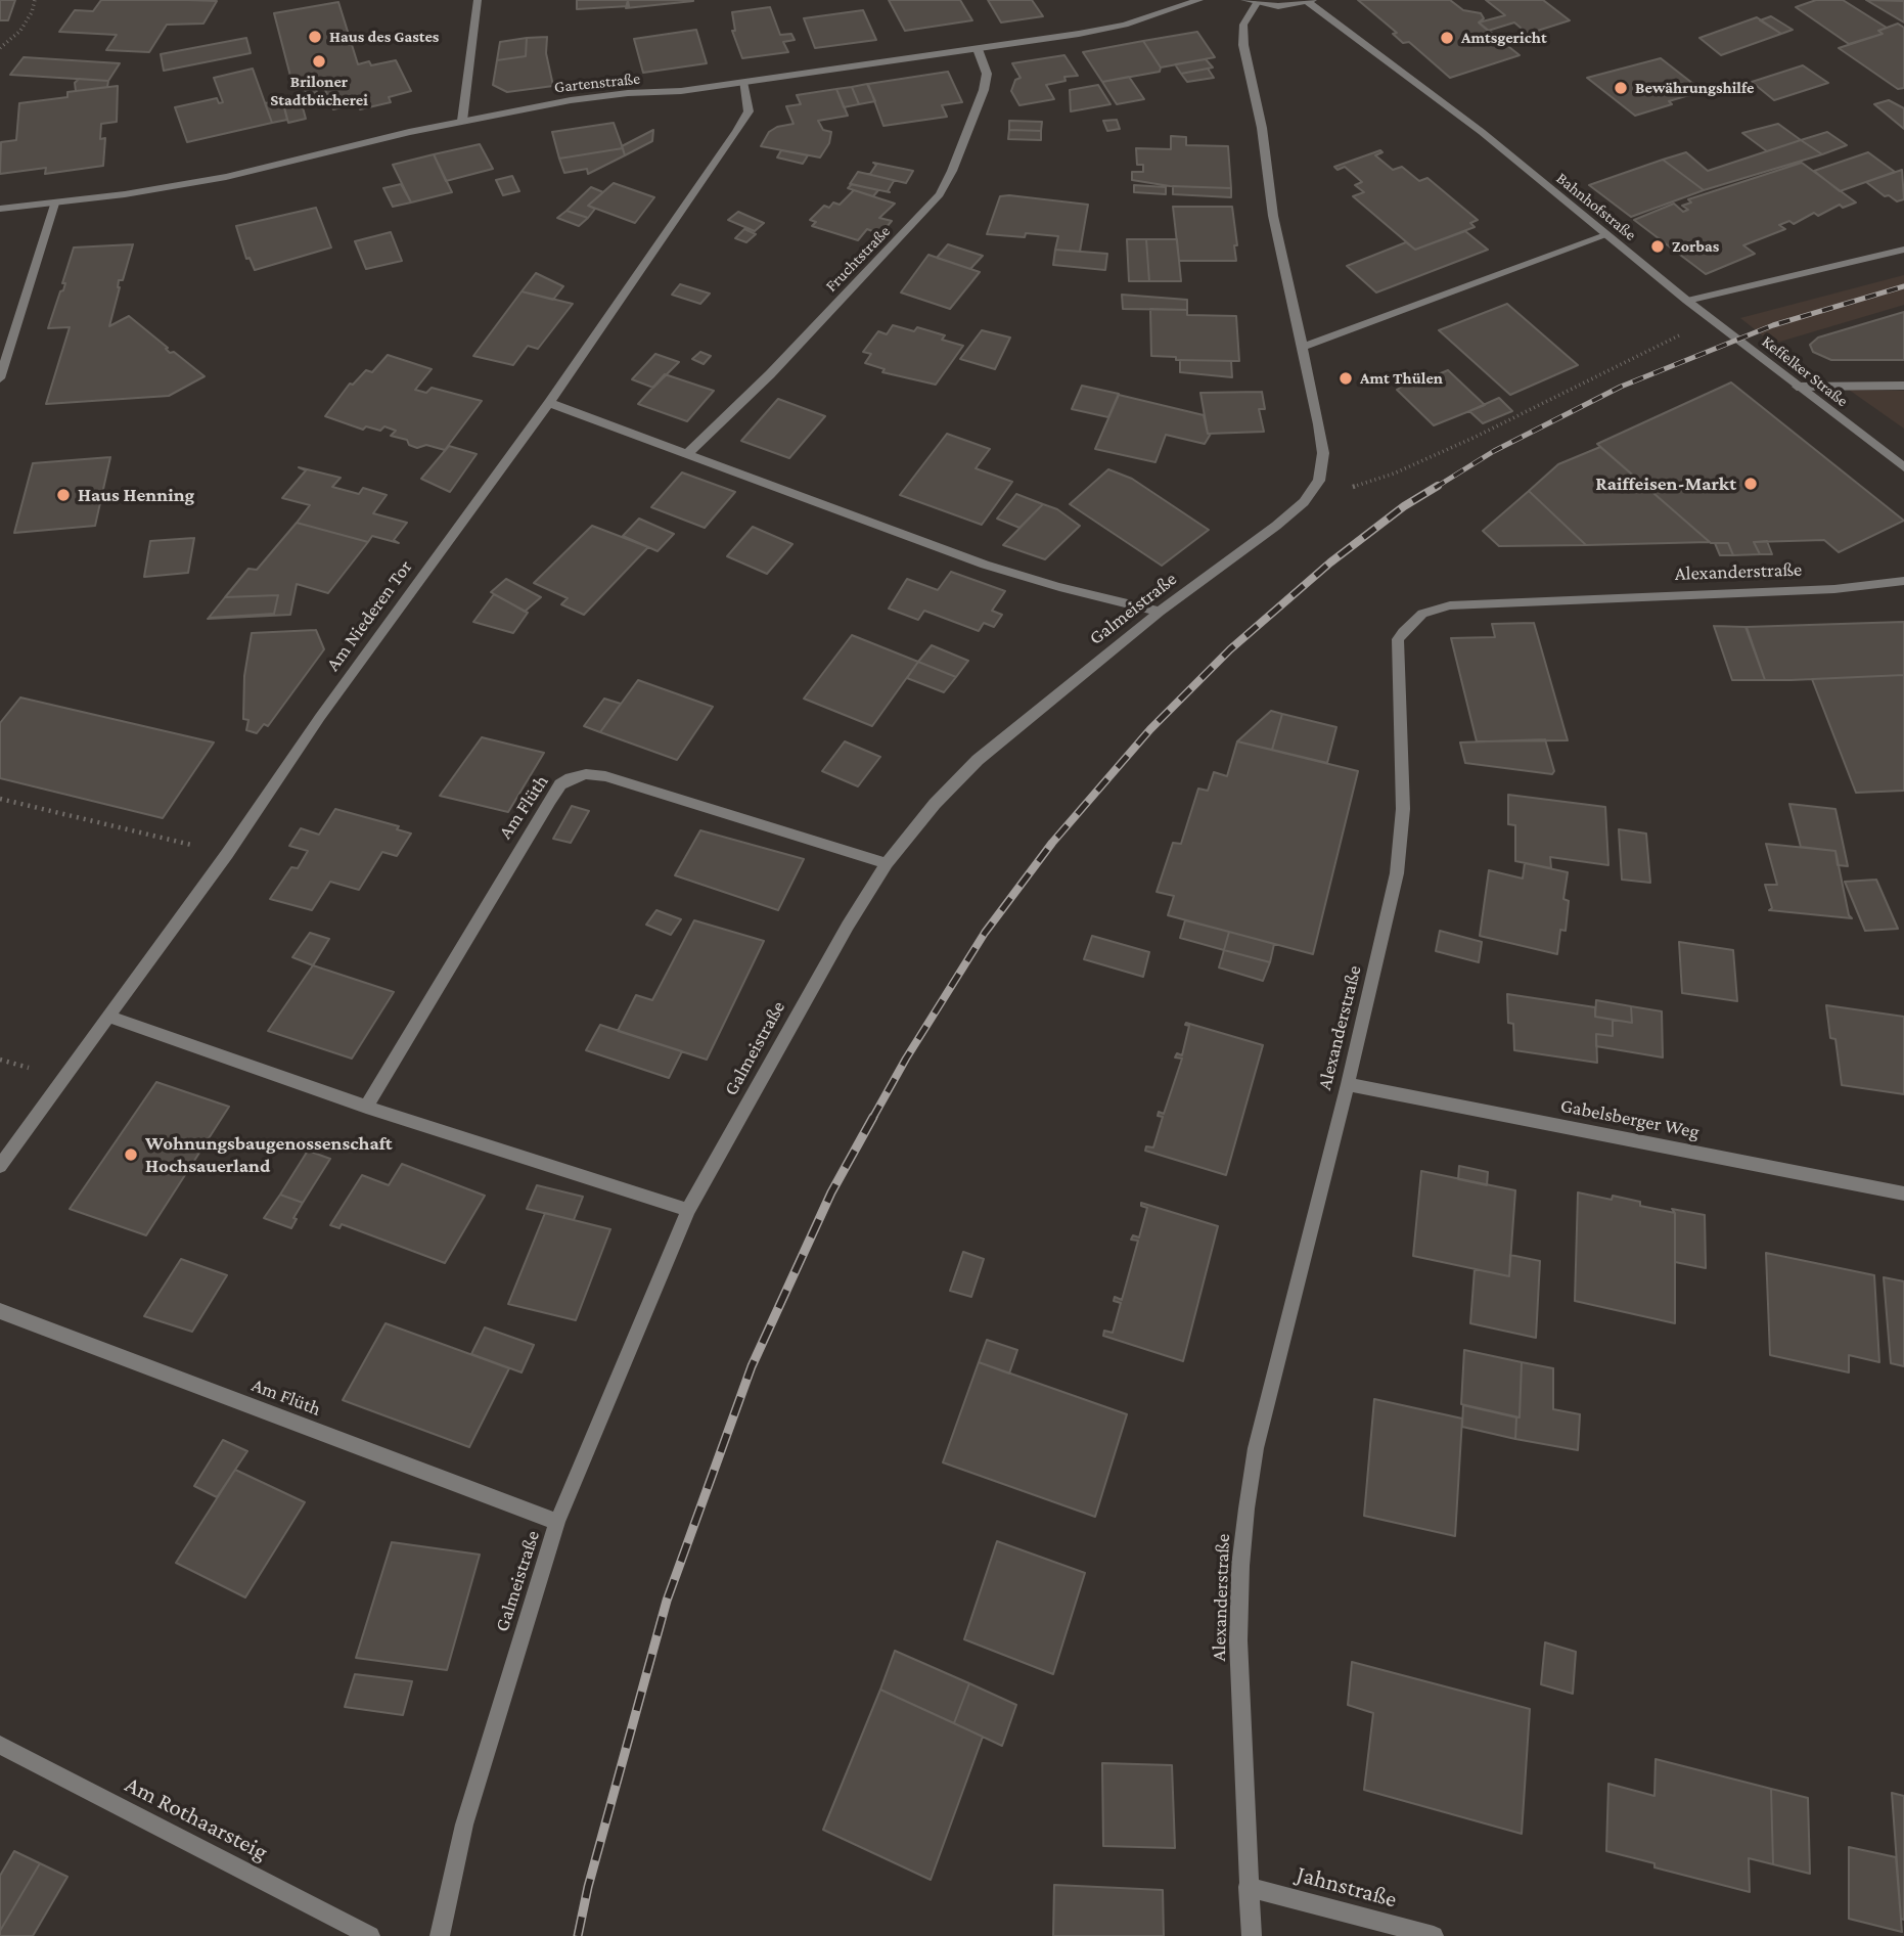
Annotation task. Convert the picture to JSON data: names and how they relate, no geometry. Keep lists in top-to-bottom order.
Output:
{
  "streets": {
    "street": [
      "Gartenstraße",
      "Bahnhofstraße",
      "Fruchtstraße",
      "Keffelker Straße",
      "Alexanderstraße",
      "Galmeistraße",
      "Am Niederen Tor",
      "Am Flüth",
      "Gabelsberger Weg",
      "Am Rothaarsteig",
      "Jahnstraße"
    ]
  },
  "crossings": [
    ["Gartenstraße", "Fruchtstraße"],
    ["Gartenstraße", "Am Niederen Tor"],
    ["Bahnhofstraße", "Keffelker Straße"],
    ["Alexanderstraße", "Gabelsberger Weg"],
    ["Alexanderstraße", "Jahnstraße"],
    ["Galmeistraße", "Am Flüth"]
  ],
  "places": [
    "Haus des Gastes",
    "Amtsgericht",
    "Briloner Stadtbücherei",
    "Bewährungshilfe",
    "Zorbas",
    "Amt Thülen",
    "Raiffeisen-Markt",
    "Haus Henning",
    "Wohnungsbaugenossenschaft Hochsauerland"
  ]
}
